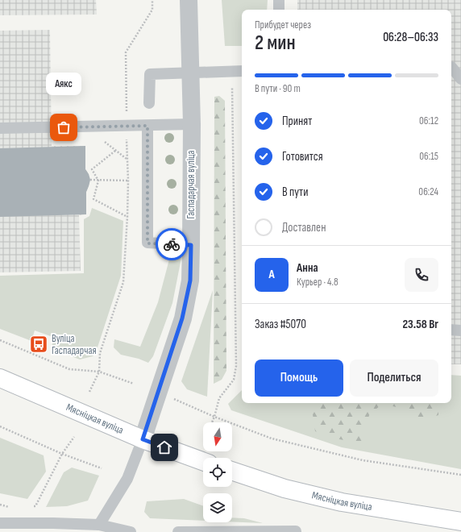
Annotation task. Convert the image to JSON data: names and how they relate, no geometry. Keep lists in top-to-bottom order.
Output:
{
  "streets": {
    "main road": ["Мясніцкая вуліца"],
    "street": ["Гаспадарчая вуліца"]
  },
  "crossings": [
    ["Гаспадарчая вуліца", "Мясніцкая вуліца"]
  ],
  "places": {
    "other": ["Аякс"],
    "bus stop": ["Вуліца Гаспадарчая"]
  },
  "north": "bottom",
  "page": {
    "heading": ["2 мин", "Прибудет через", "06:28–06:33"],
    "panel": [
      "Анна",
      "Курьер · 4.8",
      "Заказ #5070",
      "23.58 Br"
    ],
    "bar": "В пути · 90 m",
    "bubble": "Аякс",
    "list": [
      ["Принят", "06:12"],
      ["Готовится", "06:15"],
      ["В пути", "06:24"],
      "Доставлен"
    ],
    "round": "А",
    "buttons": ["Помощь", "Поделиться"]
  }
}
